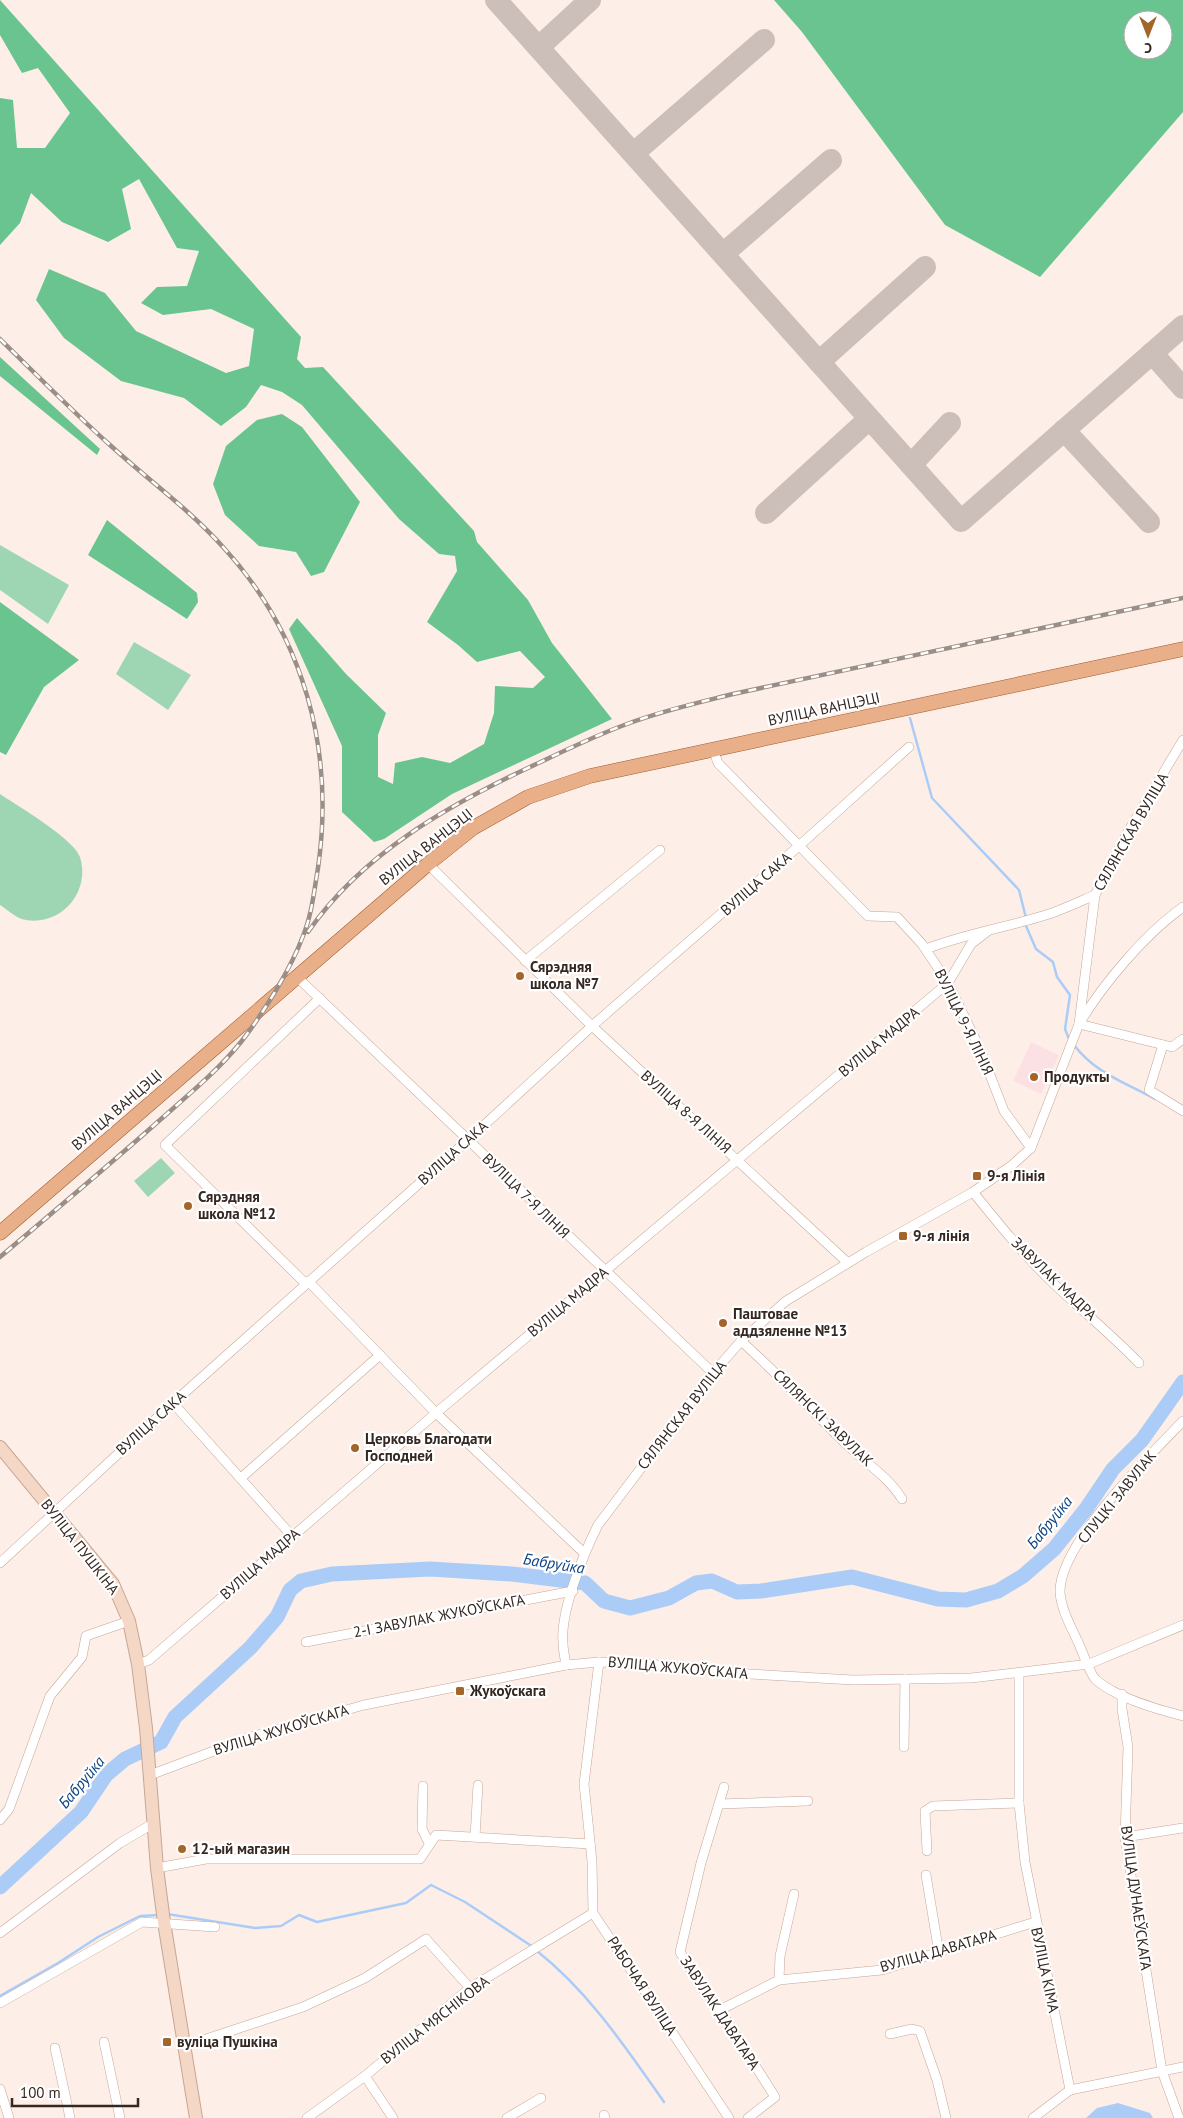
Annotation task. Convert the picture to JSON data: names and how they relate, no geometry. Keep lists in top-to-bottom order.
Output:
{
  "streets": {
    "main road": ["ВУЛІЦА ВАНЦЭЦІ", "ВУЛІЦА ПУШКІНА"],
    "street": [
      "СЯЛЯНСКАЯ ВУЛІЦА",
      "ВУЛІЦА САКА",
      "ВУЛІЦА 9-Я ЛІНІЯ",
      "ВУЛІЦА МАДРА",
      "ВУЛІЦА 8-Я ЛІНІЯ",
      "ВУЛІЦА 7-Я ЛІНІЯ",
      "ЗАВУЛАК МАДРА",
      "СЯЛЯНСКІ ЗАВУЛАК",
      "СЛУЦКІ ЗАВУЛАК",
      "2-І ЗАВУЛАК ЖУКОЎСКАГА",
      "ВУЛІЦА ЖУКОЎСКАГА",
      "ВУЛІЦА ДУНАЕЎСКАГА",
      "ВУЛІЦА ДАВАТАРА",
      "ВУЛІЦА КІМА",
      "РАБОЧАЯ ВУЛІЦА",
      "ЗАВУЛАК ДАВАТАРА",
      "ВУЛІЦА МЯСНІКОВА"
    ]
  },
  "crossings": [
    ["ВУЛІЦА ВАНЦЭЦІ", "ВУЛІЦА 9-Я ЛІНІЯ"],
    ["ВУЛІЦА ВАНЦЭЦІ", "ВУЛІЦА 8-Я ЛІНІЯ"],
    ["ВУЛІЦА ВАНЦЭЦІ", "ВУЛІЦА 7-Я ЛІНІЯ"],
    ["СЯЛЯНСКАЯ ВУЛІЦА", "ВУЛІЦА 9-Я ЛІНІЯ"],
    ["СЯЛЯНСКАЯ ВУЛІЦА", "ВУЛІЦА МАДРА"],
    ["СЯЛЯНСКАЯ ВУЛІЦА", "ВУЛІЦА 8-Я ЛІНІЯ"],
    ["СЯЛЯНСКАЯ ВУЛІЦА", "ВУЛІЦА 7-Я ЛІНІЯ"],
    ["СЯЛЯНСКАЯ ВУЛІЦА", "ЗАВУЛАК МАДРА"],
    ["СЯЛЯНСКАЯ ВУЛІЦА", "СЯЛЯНСКІ ЗАВУЛАК"],
    ["СЯЛЯНСКАЯ ВУЛІЦА", "2-І ЗАВУЛАК ЖУКОЎСКАГА"],
    ["СЯЛЯНСКАЯ ВУЛІЦА", "ВУЛІЦА ЖУКОЎСКАГА"],
    ["ВУЛІЦА САКА", "ВУЛІЦА 9-Я ЛІНІЯ"],
    ["ВУЛІЦА САКА", "ВУЛІЦА 8-Я ЛІНІЯ"],
    ["ВУЛІЦА САКА", "ВУЛІЦА 7-Я ЛІНІЯ"],
    ["ВУЛІЦА САКА", "ВУЛІЦА ПУШКІНА"],
    ["ВУЛІЦА 9-Я ЛІНІЯ", "ВУЛІЦА МАДРА"],
    ["ВУЛІЦА МАДРА", "ВУЛІЦА 8-Я ЛІНІЯ"],
    ["ВУЛІЦА МАДРА", "ВУЛІЦА 7-Я ЛІНІЯ"],
    ["ВУЛІЦА МАДРА", "ВУЛІЦА ПУШКІНА"],
    ["СЛУЦКІ ЗАВУЛАК", "ВУЛІЦА ЖУКОЎСКАГА"],
    ["СЛУЦКІ ЗАВУЛАК", "ВУЛІЦА ДУНАЕЎСКАГА"],
    ["ВУЛІЦА ПУШКІНА", "ВУЛІЦА ЖУКОЎСКАГА"],
    ["ВУЛІЦА ЖУКОЎСКАГА", "ВУЛІЦА КІМА"],
    ["ВУЛІЦА ДАВАТАРА", "ВУЛІЦА КІМА"],
    ["ВУЛІЦА ДАВАТАРА", "ЗАВУЛАК ДАВАТАРА"],
    ["РАБОЧАЯ ВУЛІЦА", "ВУЛІЦА МЯСНІКОВА"]
  ],
  "water": ["Бабруйка"],
  "places": {
    "other": [
      "Сярэдняя школа №7",
      "Продукты",
      "Сярэдняя школа №12",
      "Паштовае аддзяленне №13",
      "Церковь Благодати Господней",
      "12-ый магазин"
    ],
    "transit": [
      "9-я Лінія",
      "9-я лінія",
      "Жукоўскага",
      "вуліца Пушкіна"
    ]
  },
  "scale_bar": "100 m",
  "north": "bottom"
}
